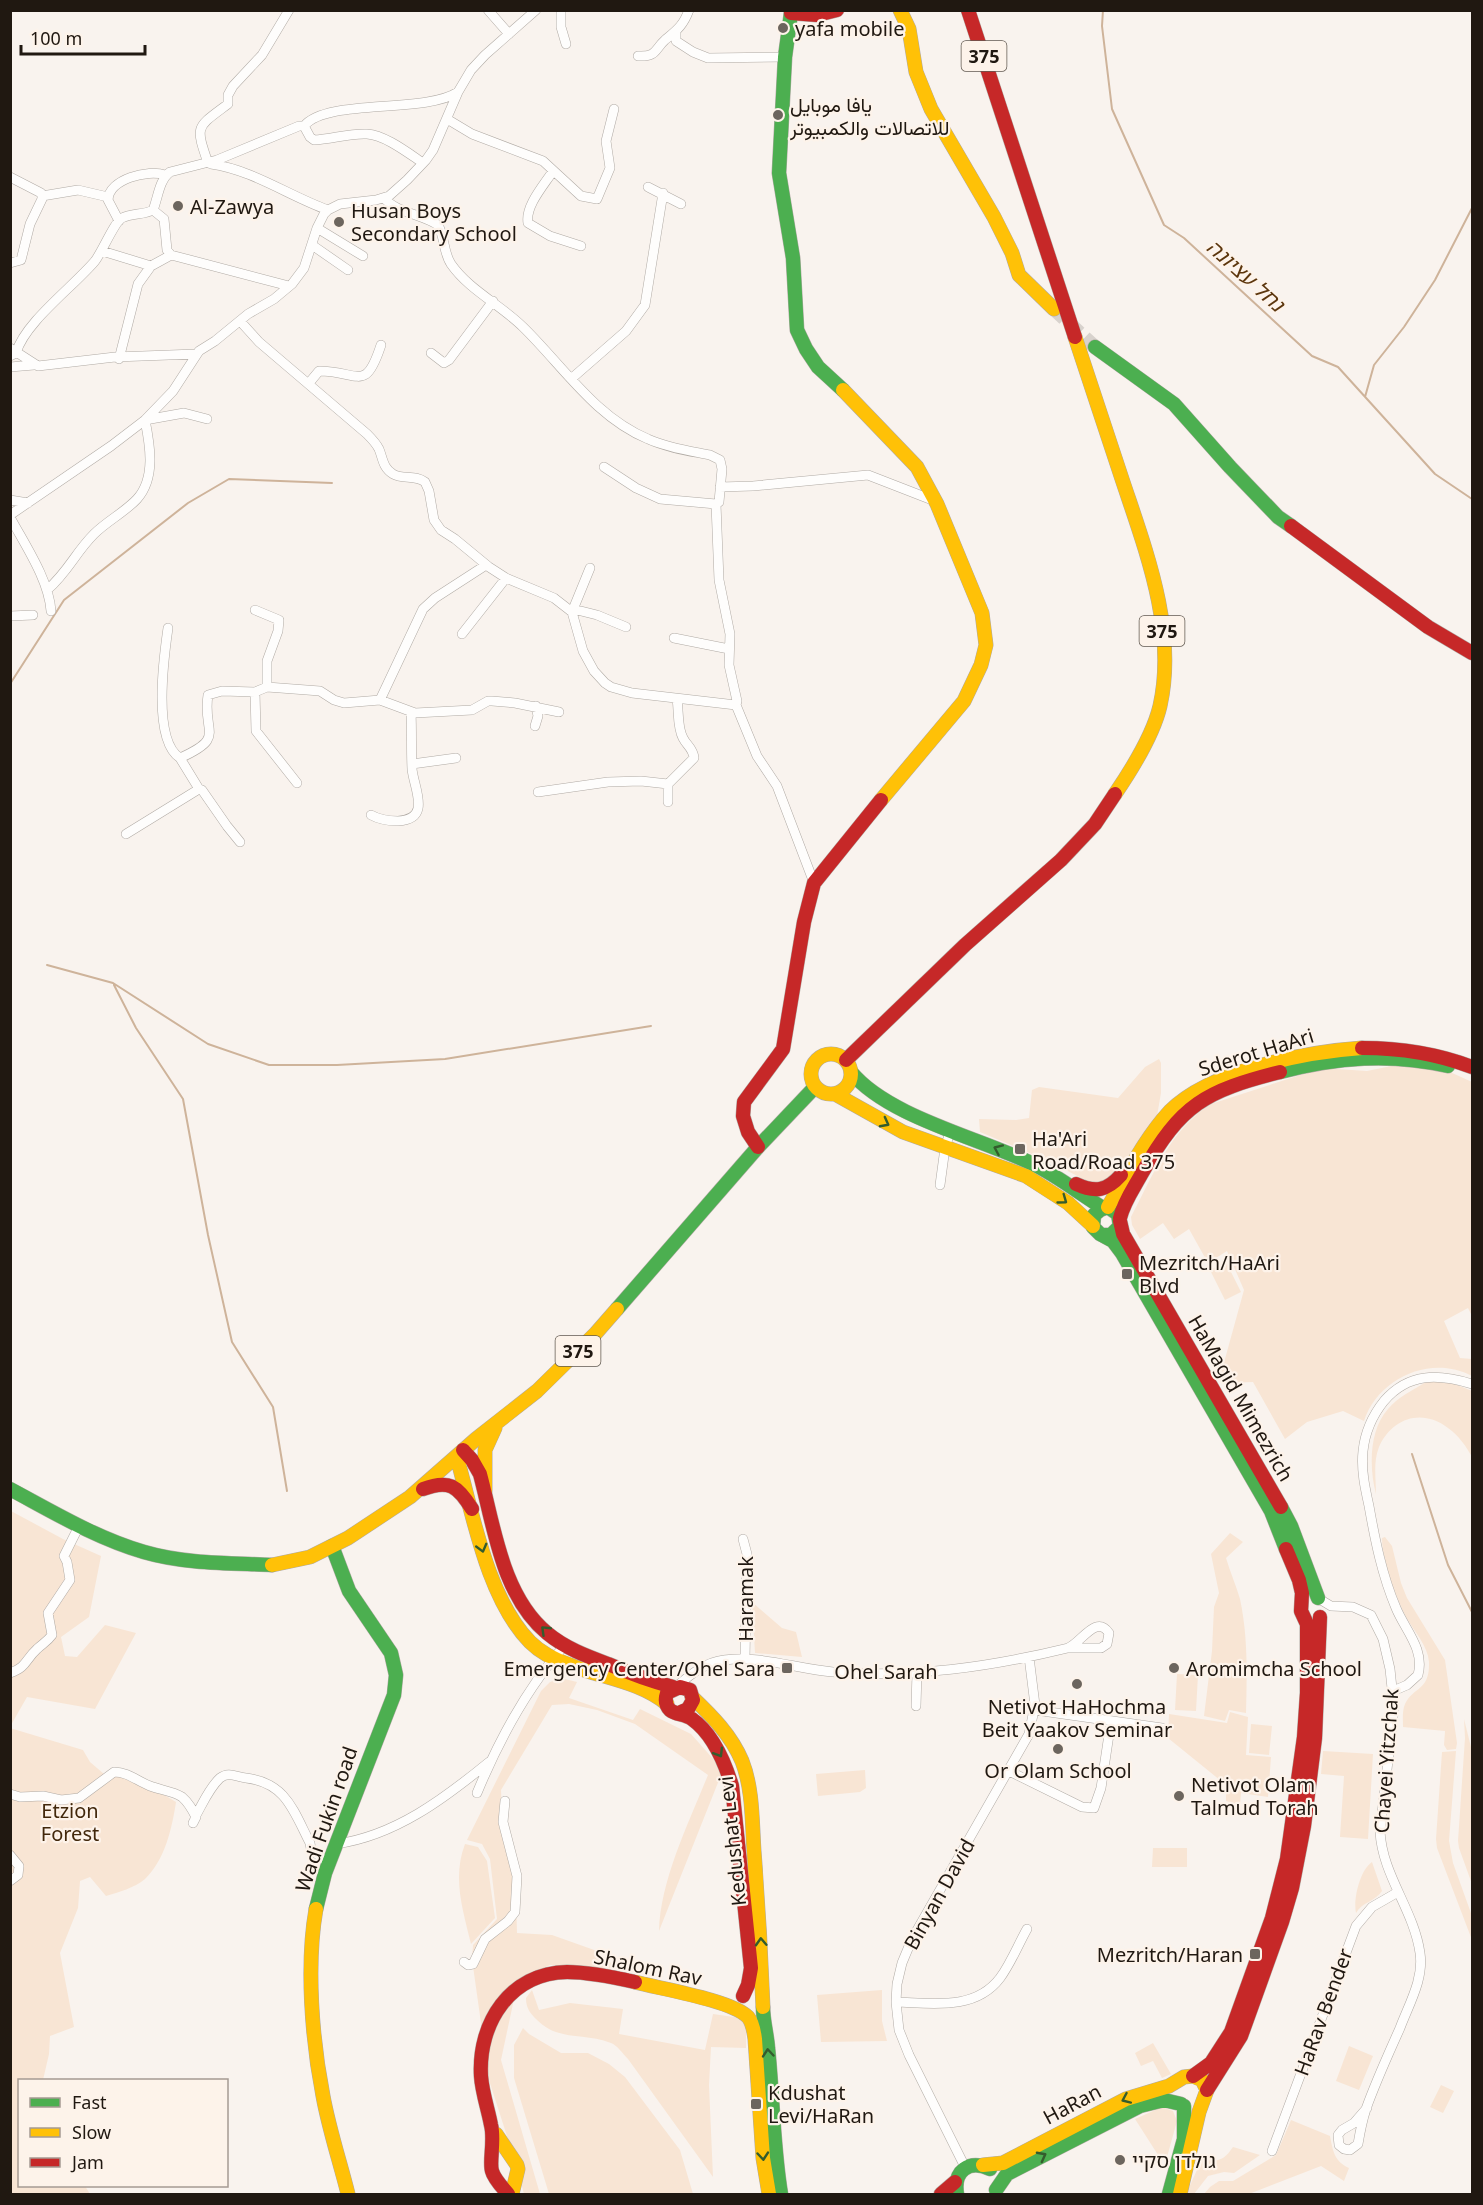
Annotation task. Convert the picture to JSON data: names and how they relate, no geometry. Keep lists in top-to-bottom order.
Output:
{
  "streets": {
    "street": [
      "375",
      "Sderot HaAri",
      "HaMagid Mimezrich",
      "Haramak",
      "Ohel Sarah",
      "Chayei Yitzchak",
      "Wadi Fukin road",
      "Kedushat Levi",
      "Binyan David",
      "Shalom Rav",
      "HaRav Bender",
      "HaRan"
    ]
  },
  "crossings": [
    ["375", "HaMagid Mimezrich"],
    ["375", "Wadi Fukin road"],
    ["Sderot HaAri", "HaMagid Mimezrich"],
    ["HaMagid Mimezrich", "Chayei Yitzchak"],
    ["HaMagid Mimezrich", "HaRan"],
    ["Haramak", "Ohel Sarah"],
    ["Ohel Sarah", "Kedushat Levi"],
    ["Ohel Sarah", "Binyan David"],
    ["Chayei Yitzchak", "HaRav Bender"],
    ["Kedushat Levi", "Shalom Rav"],
    ["Binyan David", "HaRan"]
  ],
  "water": ["נחל עציונה"],
  "parks": ["Etzion Forest"],
  "places": {
    "other": [
      "yafa mobile",
      "يافا موبايل للاتصالات والكمبيوتر",
      "Al-Zawya",
      "Husan Boys Secondary School",
      "Aromimcha School",
      "Netivot HaHochma Beit Yaakov Seminar",
      "Or Olam School",
      "Netivot Olam Talmud Torah",
      "גולדן סקיי"
    ],
    "transit": [
      "Ha'Ari Road/Road 375",
      "Mezritch/HaAri Blvd",
      "Emergency Center/Ohel Sara",
      "Mezritch/Haran",
      "Kdushat Levi/HaRan"
    ]
  },
  "legend": ["Fast", "Slow", "Jam"],
  "scale_bar": "100 m"
}
